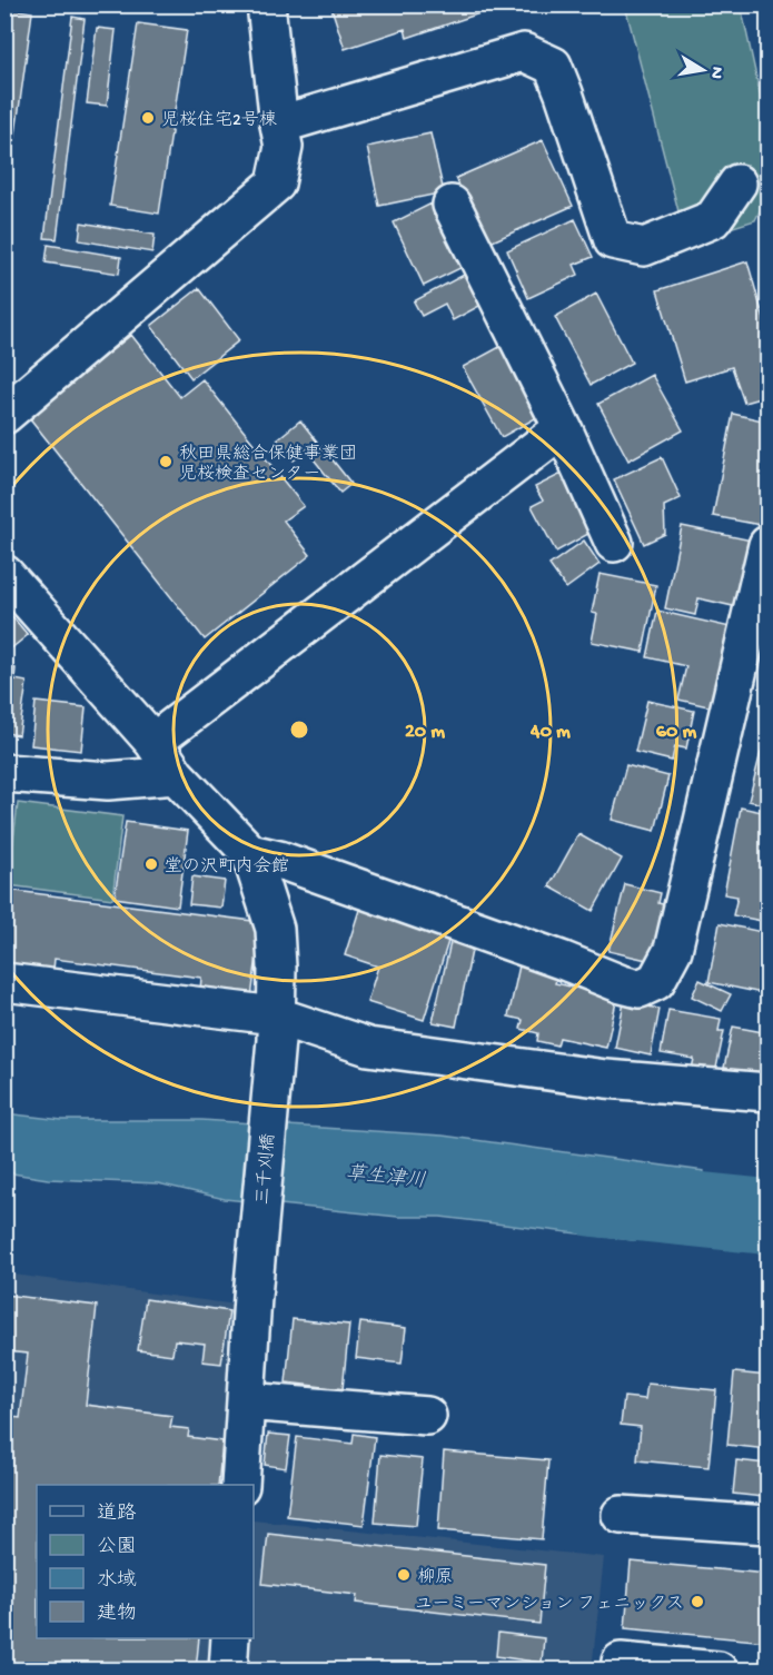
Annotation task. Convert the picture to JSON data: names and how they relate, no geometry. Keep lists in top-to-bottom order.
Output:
{
  "streets": {
    "street": ["三千刈橋"]
  },
  "water": ["草生津川"],
  "places": [
    "児桜住宅2号棟",
    "秋田県総合保健事業団 児桜検査センター",
    "堂の沢町内会館",
    "柳原",
    "ユーミーマンション フェニックス"
  ],
  "legend": [
    "道路",
    "公園",
    "水域",
    "建物"
  ],
  "north": "right",
  "rings": ["20 m", "40 m", "60 m"]
}
